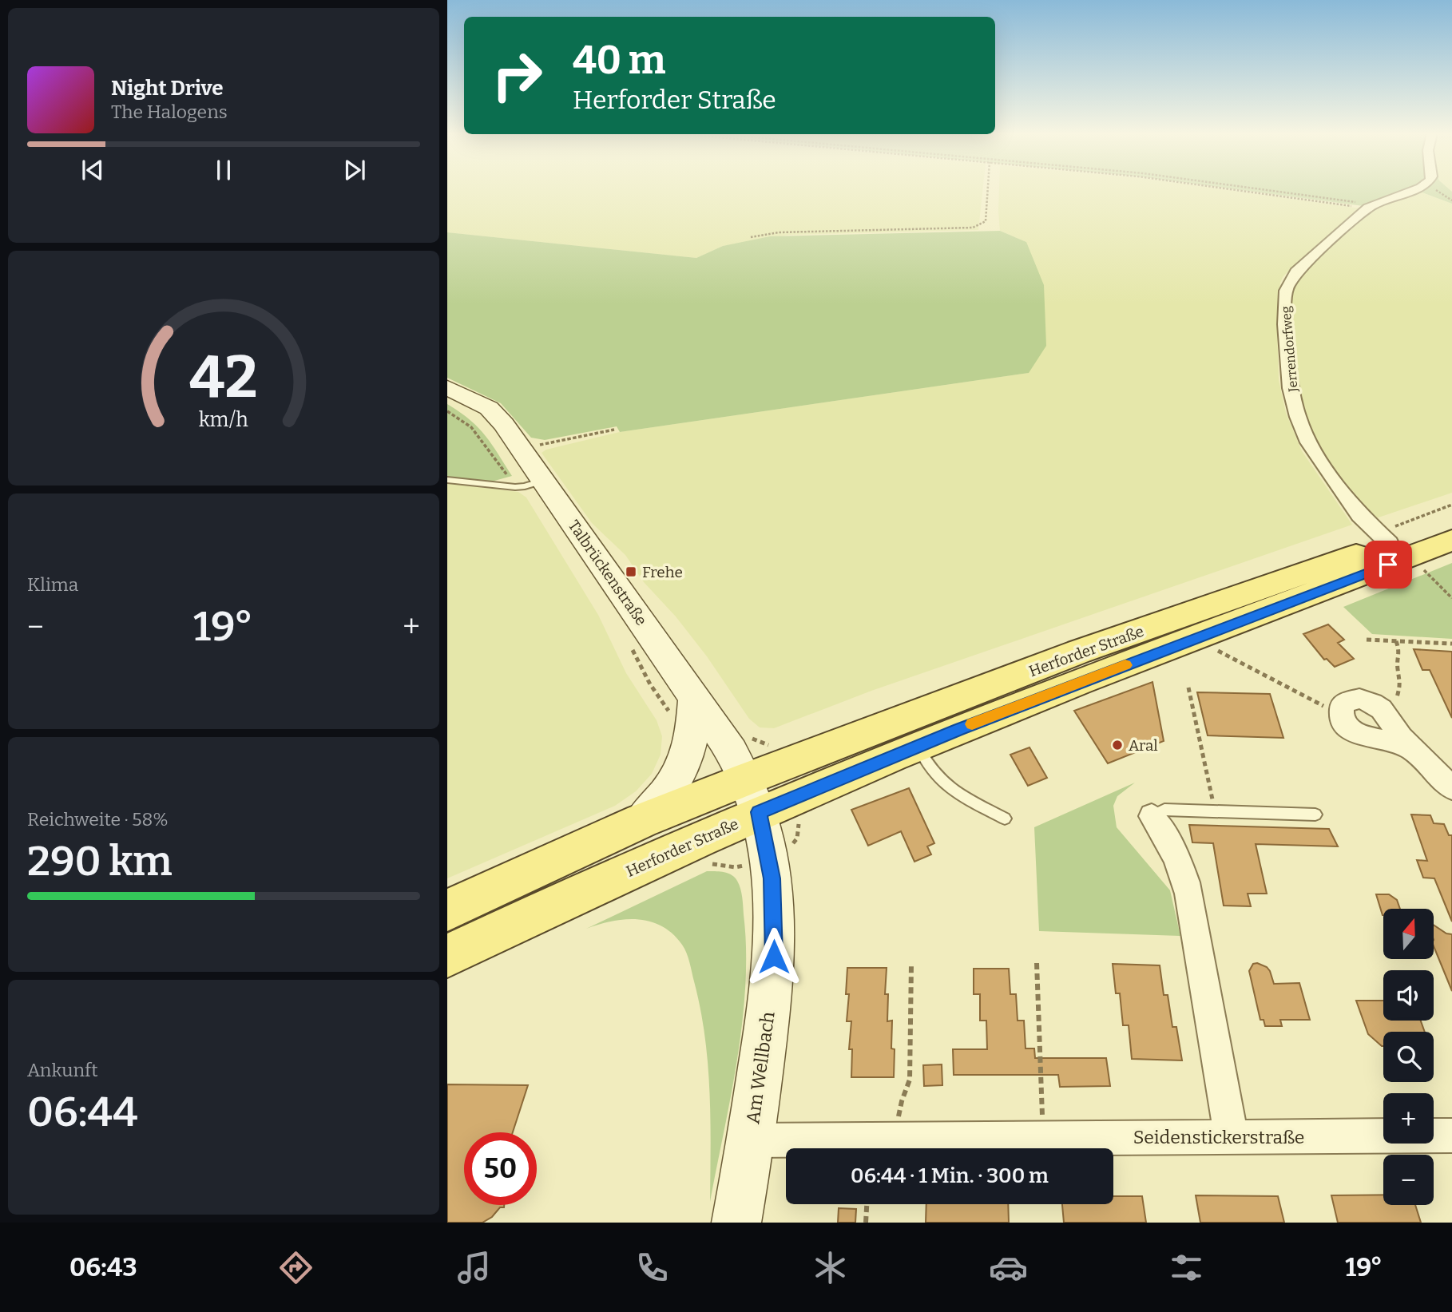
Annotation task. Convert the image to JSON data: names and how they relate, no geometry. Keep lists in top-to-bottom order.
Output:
{
  "streets": {
    "main road": ["Talbrückenstraße", "Herforder Straße", "Am Wellbach"],
    "street": ["Jerrendorfweg", "Seidenstickerstraße"]
  },
  "crossings": [
    ["Jerrendorfweg", "Herforder Straße"],
    ["Talbrückenstraße", "Herforder Straße"],
    ["Talbrückenstraße", "Am Wellbach"],
    ["Herforder Straße", "Am Wellbach"],
    ["Am Wellbach", "Seidenstickerstraße"]
  ],
  "places": {
    "transit": ["Frehe"],
    "other": ["Aral"]
  },
  "north": "top",
  "page": {
    "turn": ["40 m", "Herforder Straße"],
    "song": ["Night Drive", "The Halogens"],
    "tile": [
      "Klima",
      ["Reichweite · 58%", "290 km"],
      ["Ankunft", "06:44"]
    ],
    "heat": ["−", "19°", "+"],
    "map_buttons": ["+", "−"],
    "limit": "50",
    "trip": "06:44 · 1 Min. · 300 m",
    "tabs": ["06:43", "19°"],
    "gauge": ["42", "km/h"]
  }
}
